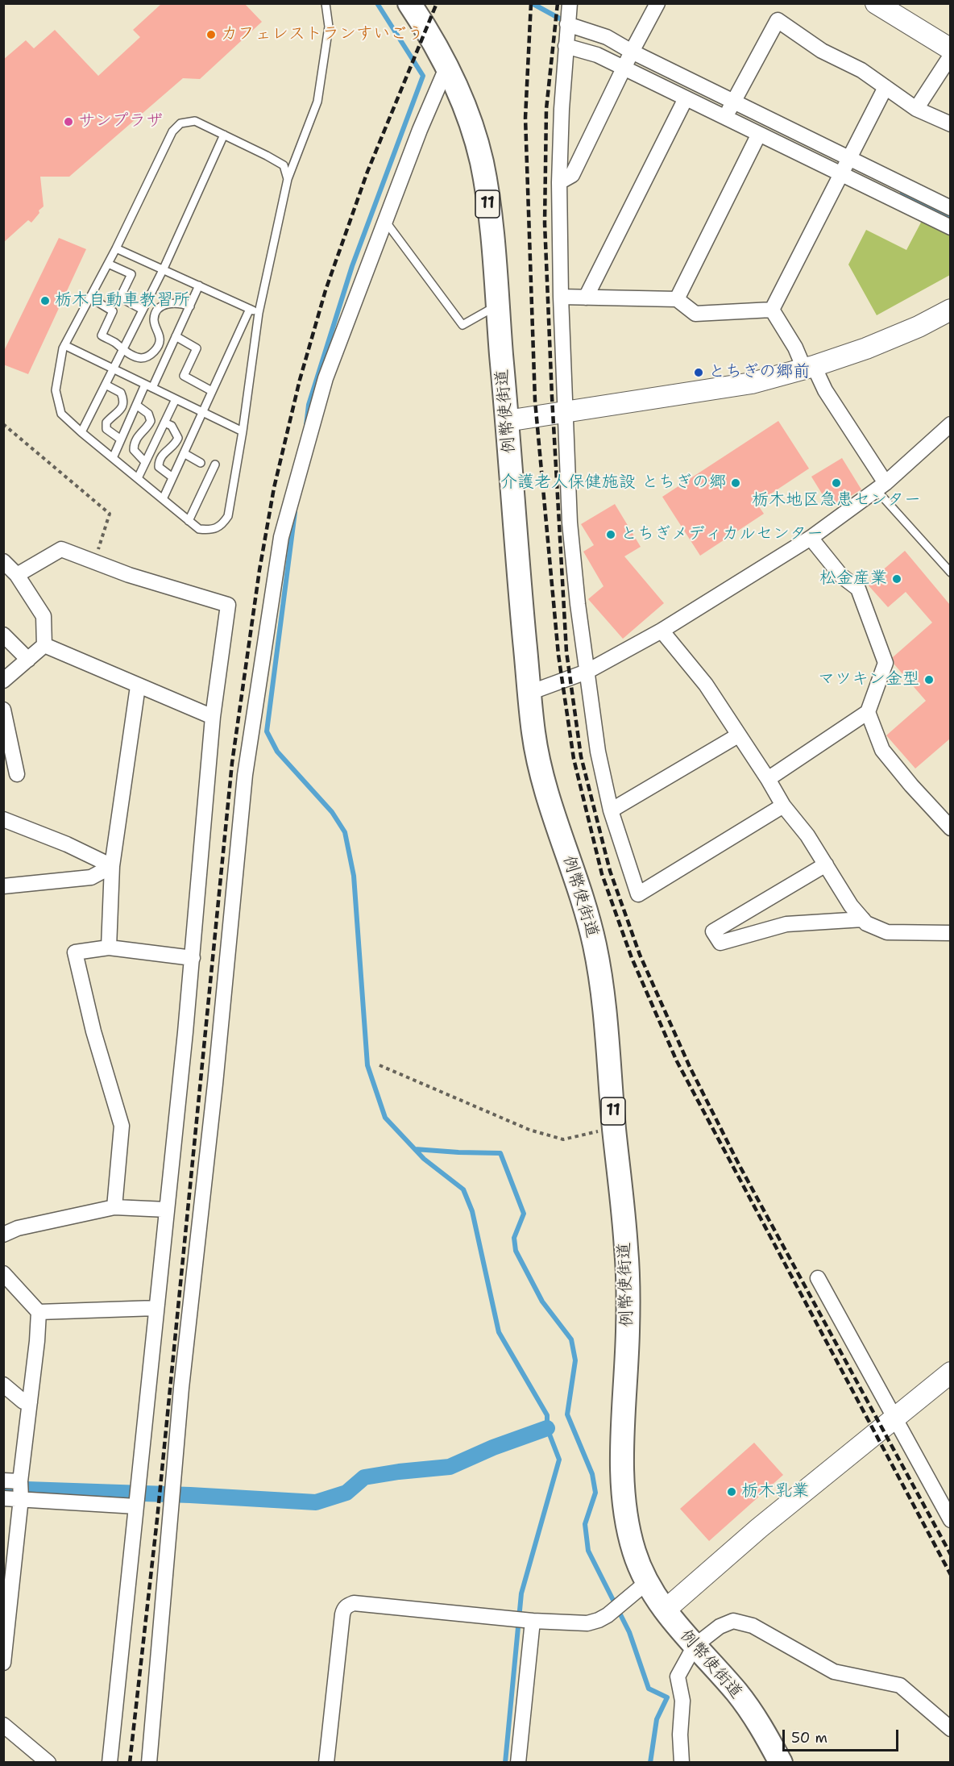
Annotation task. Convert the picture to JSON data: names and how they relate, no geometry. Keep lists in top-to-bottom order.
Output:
{
  "streets": {
    "main road": ["11", "例幣使街道"]
  },
  "places": [
    "カフェレストランすいごう",
    "サンプラザ",
    "栃木自動車教習所",
    "とちぎの郷前",
    "介護老人保健施設 とちぎの郷",
    "栃木地区急患センター",
    "とちぎメディカルセンター",
    "松金産業",
    "マツキン金型",
    "栃木乳業"
  ],
  "scale_bar": "50 m"
}
